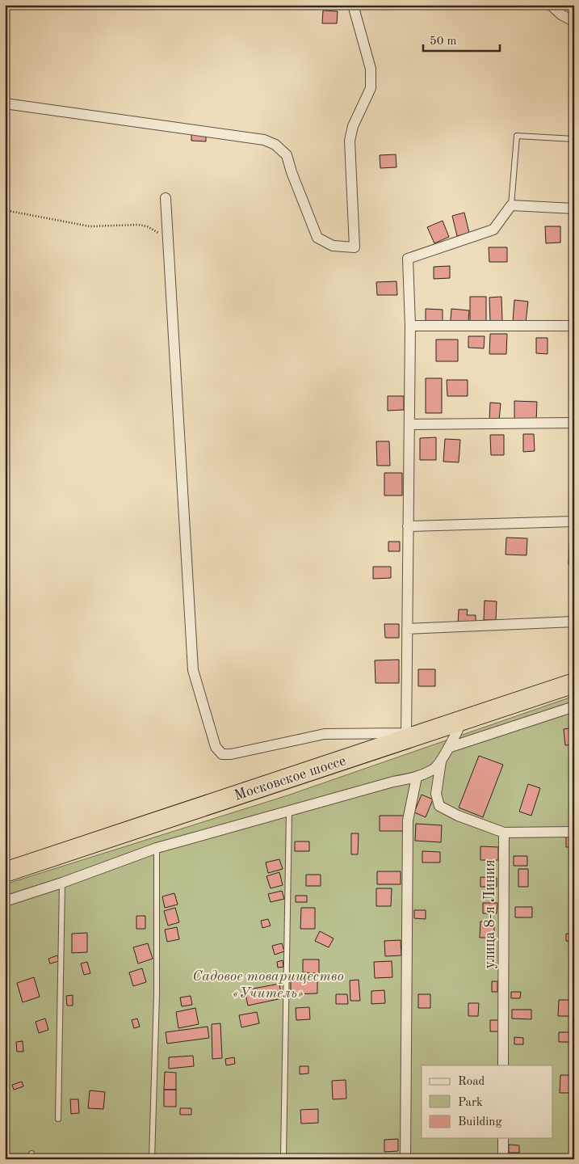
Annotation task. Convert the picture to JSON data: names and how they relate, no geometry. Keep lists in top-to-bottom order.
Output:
{
  "streets": {
    "highway": ["Московское шоссе"],
    "street": ["улица 8-я Линия"]
  },
  "parks": ["Садовое товарищество «Учитель»"],
  "legend": ["Road", "Park", "Building"],
  "scale_bar": "50 m"
}
